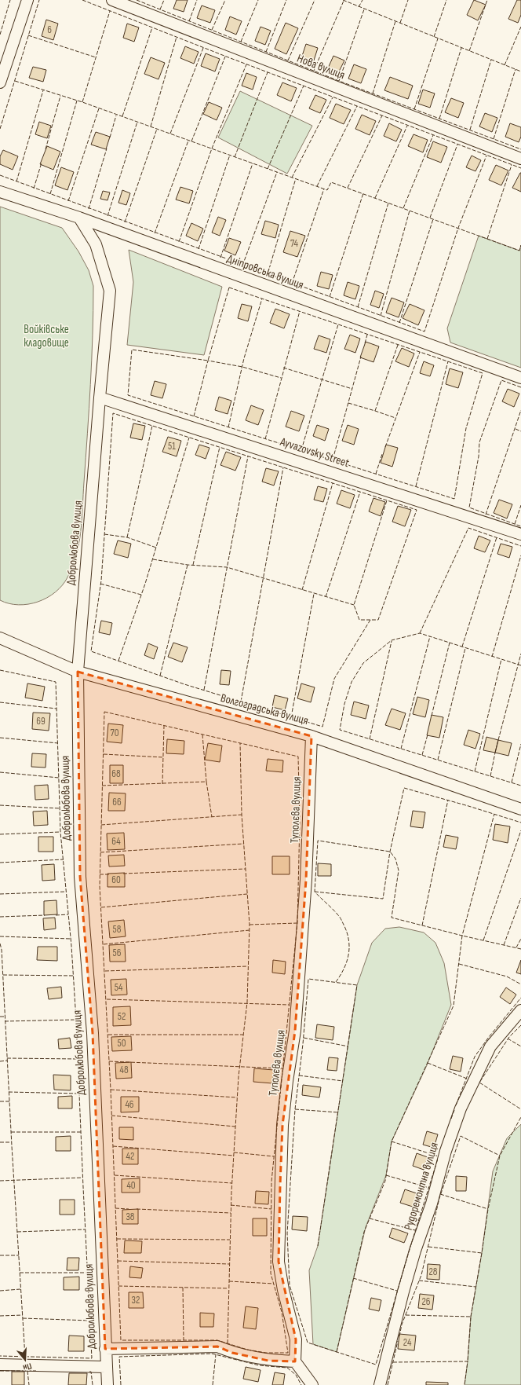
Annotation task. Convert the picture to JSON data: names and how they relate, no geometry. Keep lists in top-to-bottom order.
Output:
{
  "streets": {
    "street": [
      "Нова вулиця",
      "Дніпровська вулиця",
      "Ayvazovsky Street",
      "Добролюбова вулиця",
      "Волгоградська вулиця",
      "Туполєва вулиця",
      "Рудоремонтна вулиця"
    ]
  },
  "crossings": [
    ["Дніпровська вулиця", "Добролюбова вулиця"],
    ["Ayvazovsky Street", "Добролюбова вулиця"],
    ["Добролюбова вулиця", "Волгоградська вулиця"],
    ["Волгоградська вулиця", "Туполєва вулиця"]
  ],
  "parks": ["Войківське кладовище"],
  "house_numbers": [
    "6",
    "74",
    "51",
    "69",
    "70",
    "68",
    "66",
    "64",
    "60",
    "58",
    "56",
    "54",
    "52",
    "50",
    "48",
    "46",
    "42",
    "40",
    "38",
    "28",
    "32",
    "26",
    "24"
  ],
  "north": "bottom"
}
